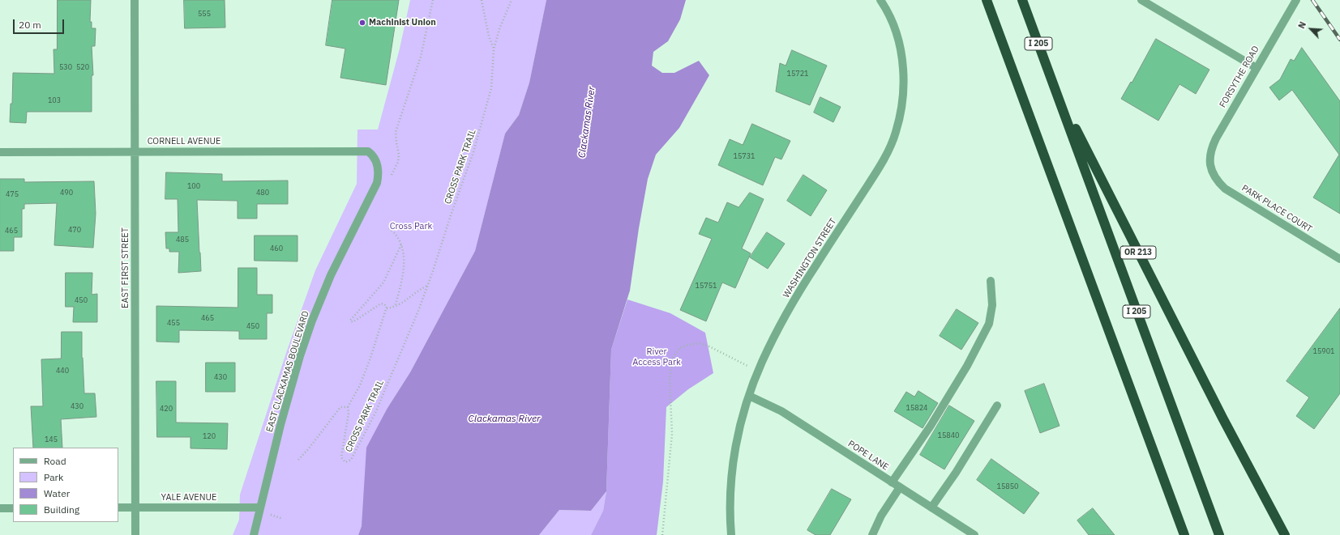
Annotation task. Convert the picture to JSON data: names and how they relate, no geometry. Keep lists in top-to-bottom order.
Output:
{
  "streets": {
    "highway": ["I 205", "OR 213"],
    "street": [
      "FORSYTHE ROAD",
      "CORNELL AVENUE",
      "PARK PLACE COURT",
      "WASHINGTON STREET",
      "EAST FIRST STREET",
      "EAST CLACKAMAS BOULEVARD",
      "POPE LANE",
      "YALE AVENUE"
    ],
    "path": ["CROSS PARK TRAIL"]
  },
  "crossings": [
    ["I 205", "OR 213"],
    ["FORSYTHE ROAD", "PARK PLACE COURT"],
    ["CORNELL AVENUE", "EAST FIRST STREET"],
    ["CORNELL AVENUE", "EAST CLACKAMAS BOULEVARD"],
    ["WASHINGTON STREET", "POPE LANE"],
    ["EAST FIRST STREET", "YALE AVENUE"],
    ["EAST CLACKAMAS BOULEVARD", "YALE AVENUE"]
  ],
  "water": ["Clackamas River"],
  "parks": ["Cross Park", "River Access Park"],
  "places": ["Machinist Union"],
  "house_numbers": [
    "555",
    "530",
    "520",
    "15721",
    "103",
    "15731",
    "100",
    "490",
    "480",
    "475",
    "470",
    "465",
    "485",
    "460",
    "15751",
    "450",
    "465",
    "455",
    "450",
    "15901",
    "440",
    "430",
    "430",
    "15824",
    "420",
    "15840",
    "120",
    "145",
    "15850"
  ],
  "legend": [
    "Road",
    "Park",
    "Water",
    "Building"
  ],
  "scale_bar": "20 m",
  "north": "top left"
}
